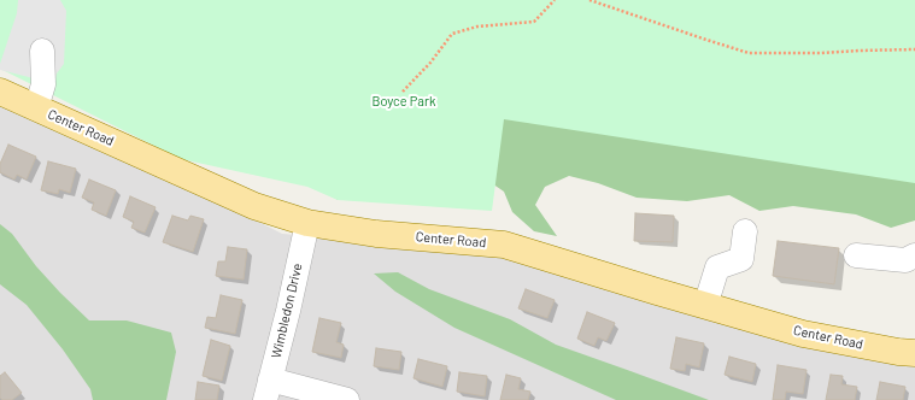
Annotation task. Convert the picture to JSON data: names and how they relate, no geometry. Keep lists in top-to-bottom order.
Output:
{
  "streets": {
    "main road": ["Center Road"],
    "street": ["Wimbledon Drive"]
  },
  "crossings": [
    ["Center Road", "Wimbledon Drive"]
  ],
  "parks": ["Boyce Park"]
}
